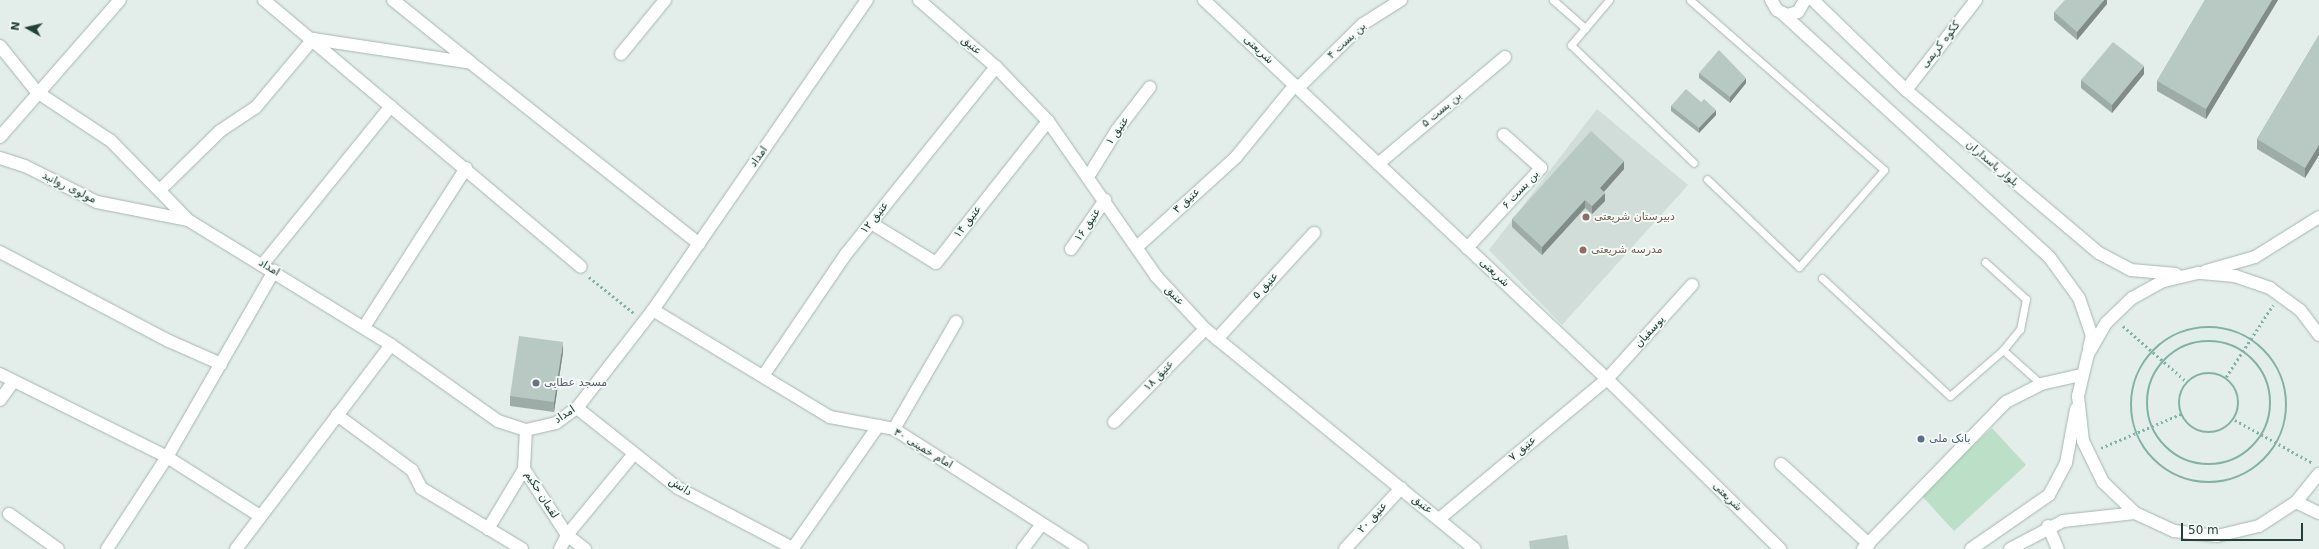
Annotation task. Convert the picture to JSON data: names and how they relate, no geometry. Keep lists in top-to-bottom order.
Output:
{
  "streets": {
    "street": [
      "بن بست ۴",
      "ککوه کریمی",
      "عتیق",
      "شریعتی",
      "بن بست ۵",
      "عتیق ۱",
      "امداد",
      "بلوار پاسداران",
      "مولوی روانبد",
      "بن بست ۶",
      "عتیق ۳",
      "عتیق ۱۲",
      "عتیق ۱۴",
      "عتیق ۱۶",
      "عتیق ۵",
      "یوسفیان",
      "عتیق ۱۸",
      "امام خمینی ۳۰",
      "عتیق ۷",
      "دانش",
      "لقمان حکیم",
      "عتیق ۲۰"
    ]
  },
  "crossings": [
    ["بن بست ۴", "شریعتی"],
    ["بن بست ۴", "عتیق ۳"],
    ["ککوه کریمی", "بلوار پاسداران"],
    ["عتیق", "عتیق ۱"],
    ["عتیق", "عتیق ۳"],
    ["عتیق", "عتیق ۱۲"],
    ["عتیق", "عتیق ۱۴"],
    ["عتیق", "عتیق ۱۶"],
    ["عتیق", "عتیق ۵"],
    ["عتیق", "عتیق ۱۸"],
    ["عتیق", "عتیق ۷"],
    ["عتیق", "عتیق ۲۰"],
    ["شریعتی", "بن بست ۵"],
    ["شریعتی", "بن بست ۶"],
    ["شریعتی", "یوسفیان"],
    ["شریعتی", "عتیق ۷"],
    ["امداد", "مولوی روانبد"],
    ["امداد", "امام خمینی ۳۰"],
    ["امداد", "دانش"],
    ["امداد", "لقمان حکیم"],
    ["عتیق ۱۲", "عتیق ۱۴"],
    ["عتیق ۱۲", "امام خمینی ۳۰"],
    ["یوسفیان", "عتیق ۷"]
  ],
  "places": [
    "دبیرستان شریعتی",
    "مدرسه شریعتی",
    "مسجد عطایی",
    "بانک ملی"
  ],
  "scale_bar": "50 m",
  "north": "left"
}
